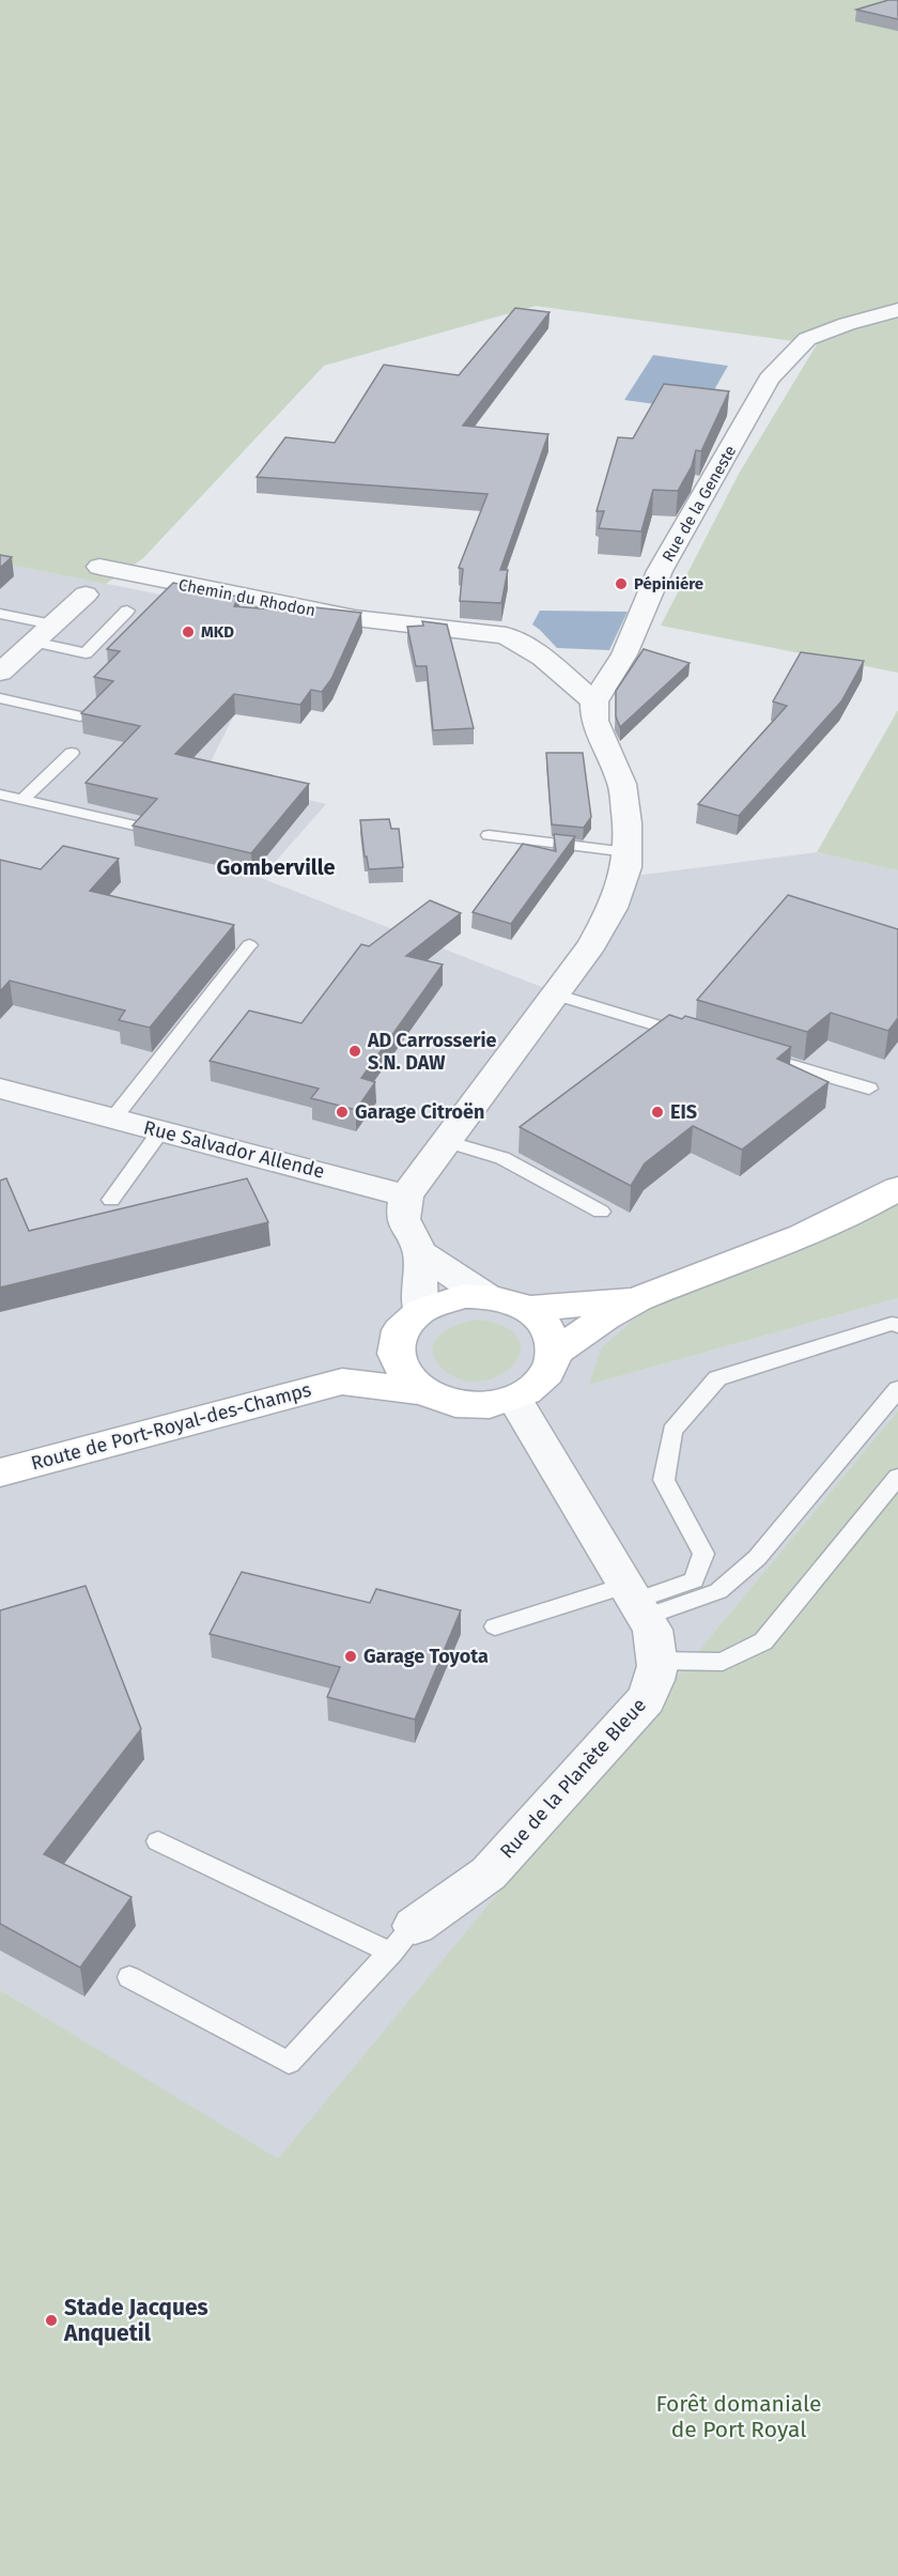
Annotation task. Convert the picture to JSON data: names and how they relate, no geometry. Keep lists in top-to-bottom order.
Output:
{
  "streets": {
    "main road": ["Route de Port-Royal-des-Champs"],
    "street": [
      "Rue de la Geneste",
      "Chemin du Rhodon",
      "Rue Salvador Allende",
      "Rue de la Planète Bleue"
    ]
  },
  "crossings": [
    ["Rue de la Geneste", "Chemin du Rhodon"]
  ],
  "districts": ["Gomberville"],
  "parks": ["Forêt domaniale de Port Royal"],
  "places": [
    "Pépiniére",
    "MKD",
    "AD Carrosserie S.N. DAW",
    "Garage Citroën",
    "EIS",
    "Garage Toyota",
    "Stade Jacques Anquetil"
  ]
}
